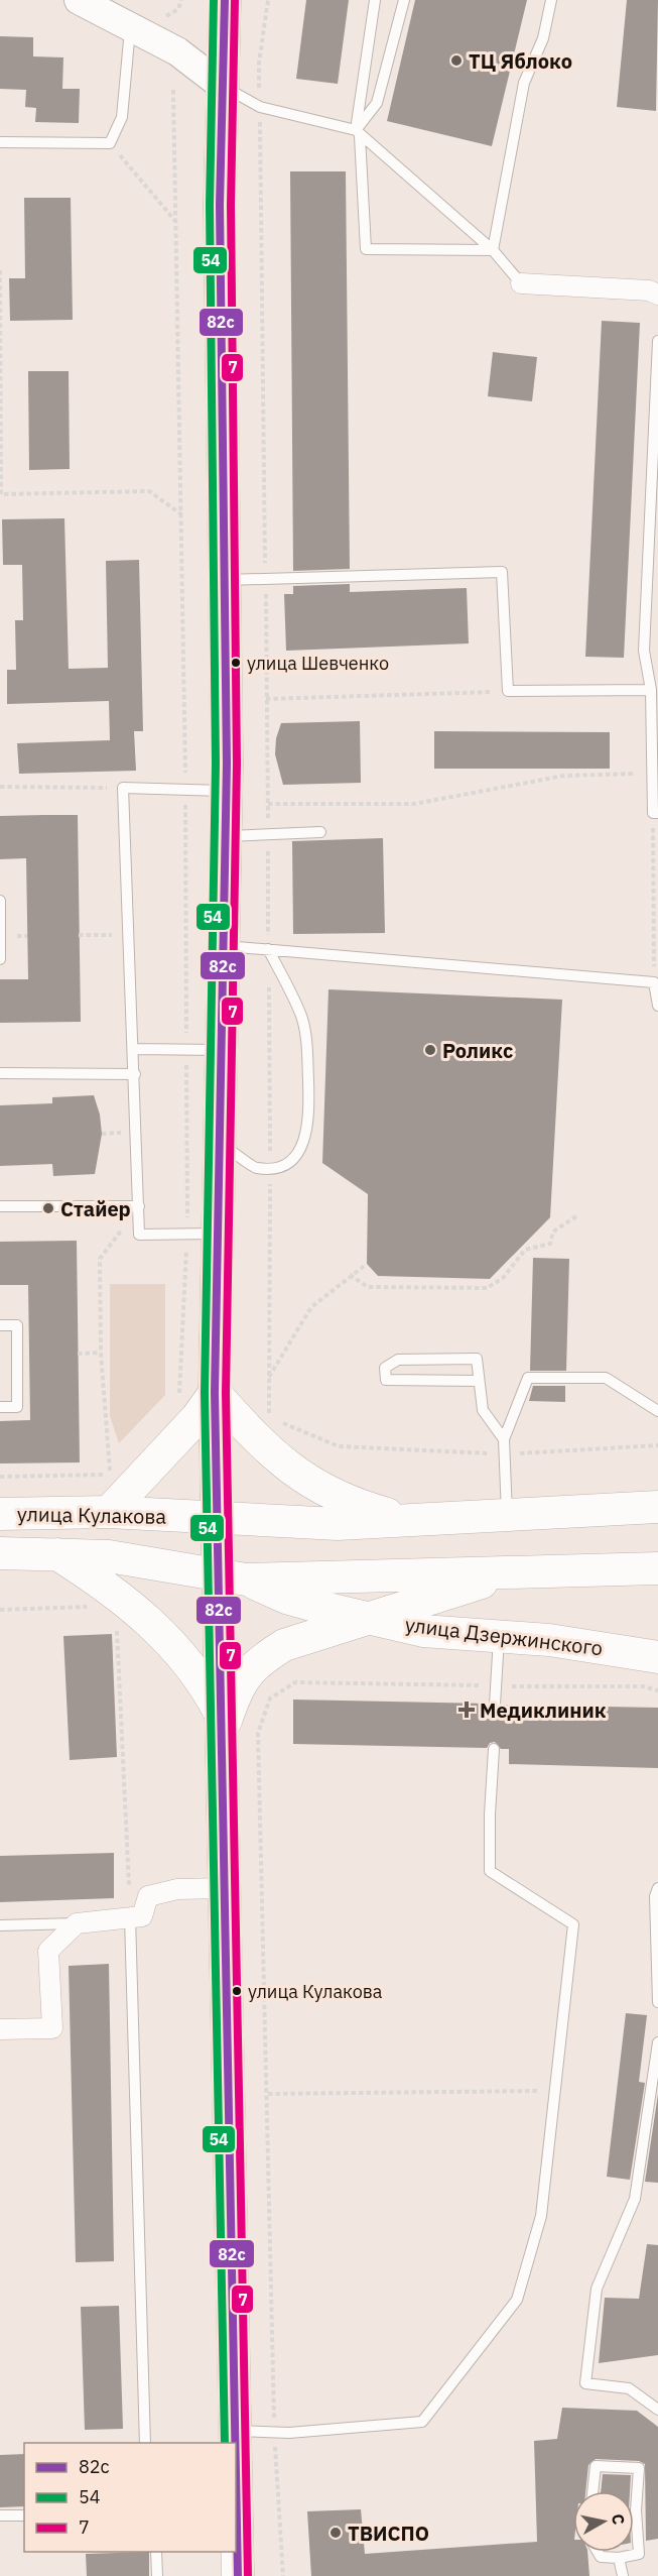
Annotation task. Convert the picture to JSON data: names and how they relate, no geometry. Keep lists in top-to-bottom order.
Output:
{
  "streets": {
    "main road": ["улица Кулакова", "улица Дзержинского"]
  },
  "crossings": [
    ["улица Кулакова", "улица Дзержинского"]
  ],
  "places": {
    "other": [
      "ТЦ Яблоко",
      "улица Шевченко",
      "Роликс",
      "Стайер",
      "улица Кулакова",
      "ТВИСПО"
    ],
    "health": ["Медиклиник"]
  },
  "lines": ["transit line 82с", "transit line 54", "transit line 7"],
  "legend": ["82с", "54", "7"],
  "north": "right"
}
